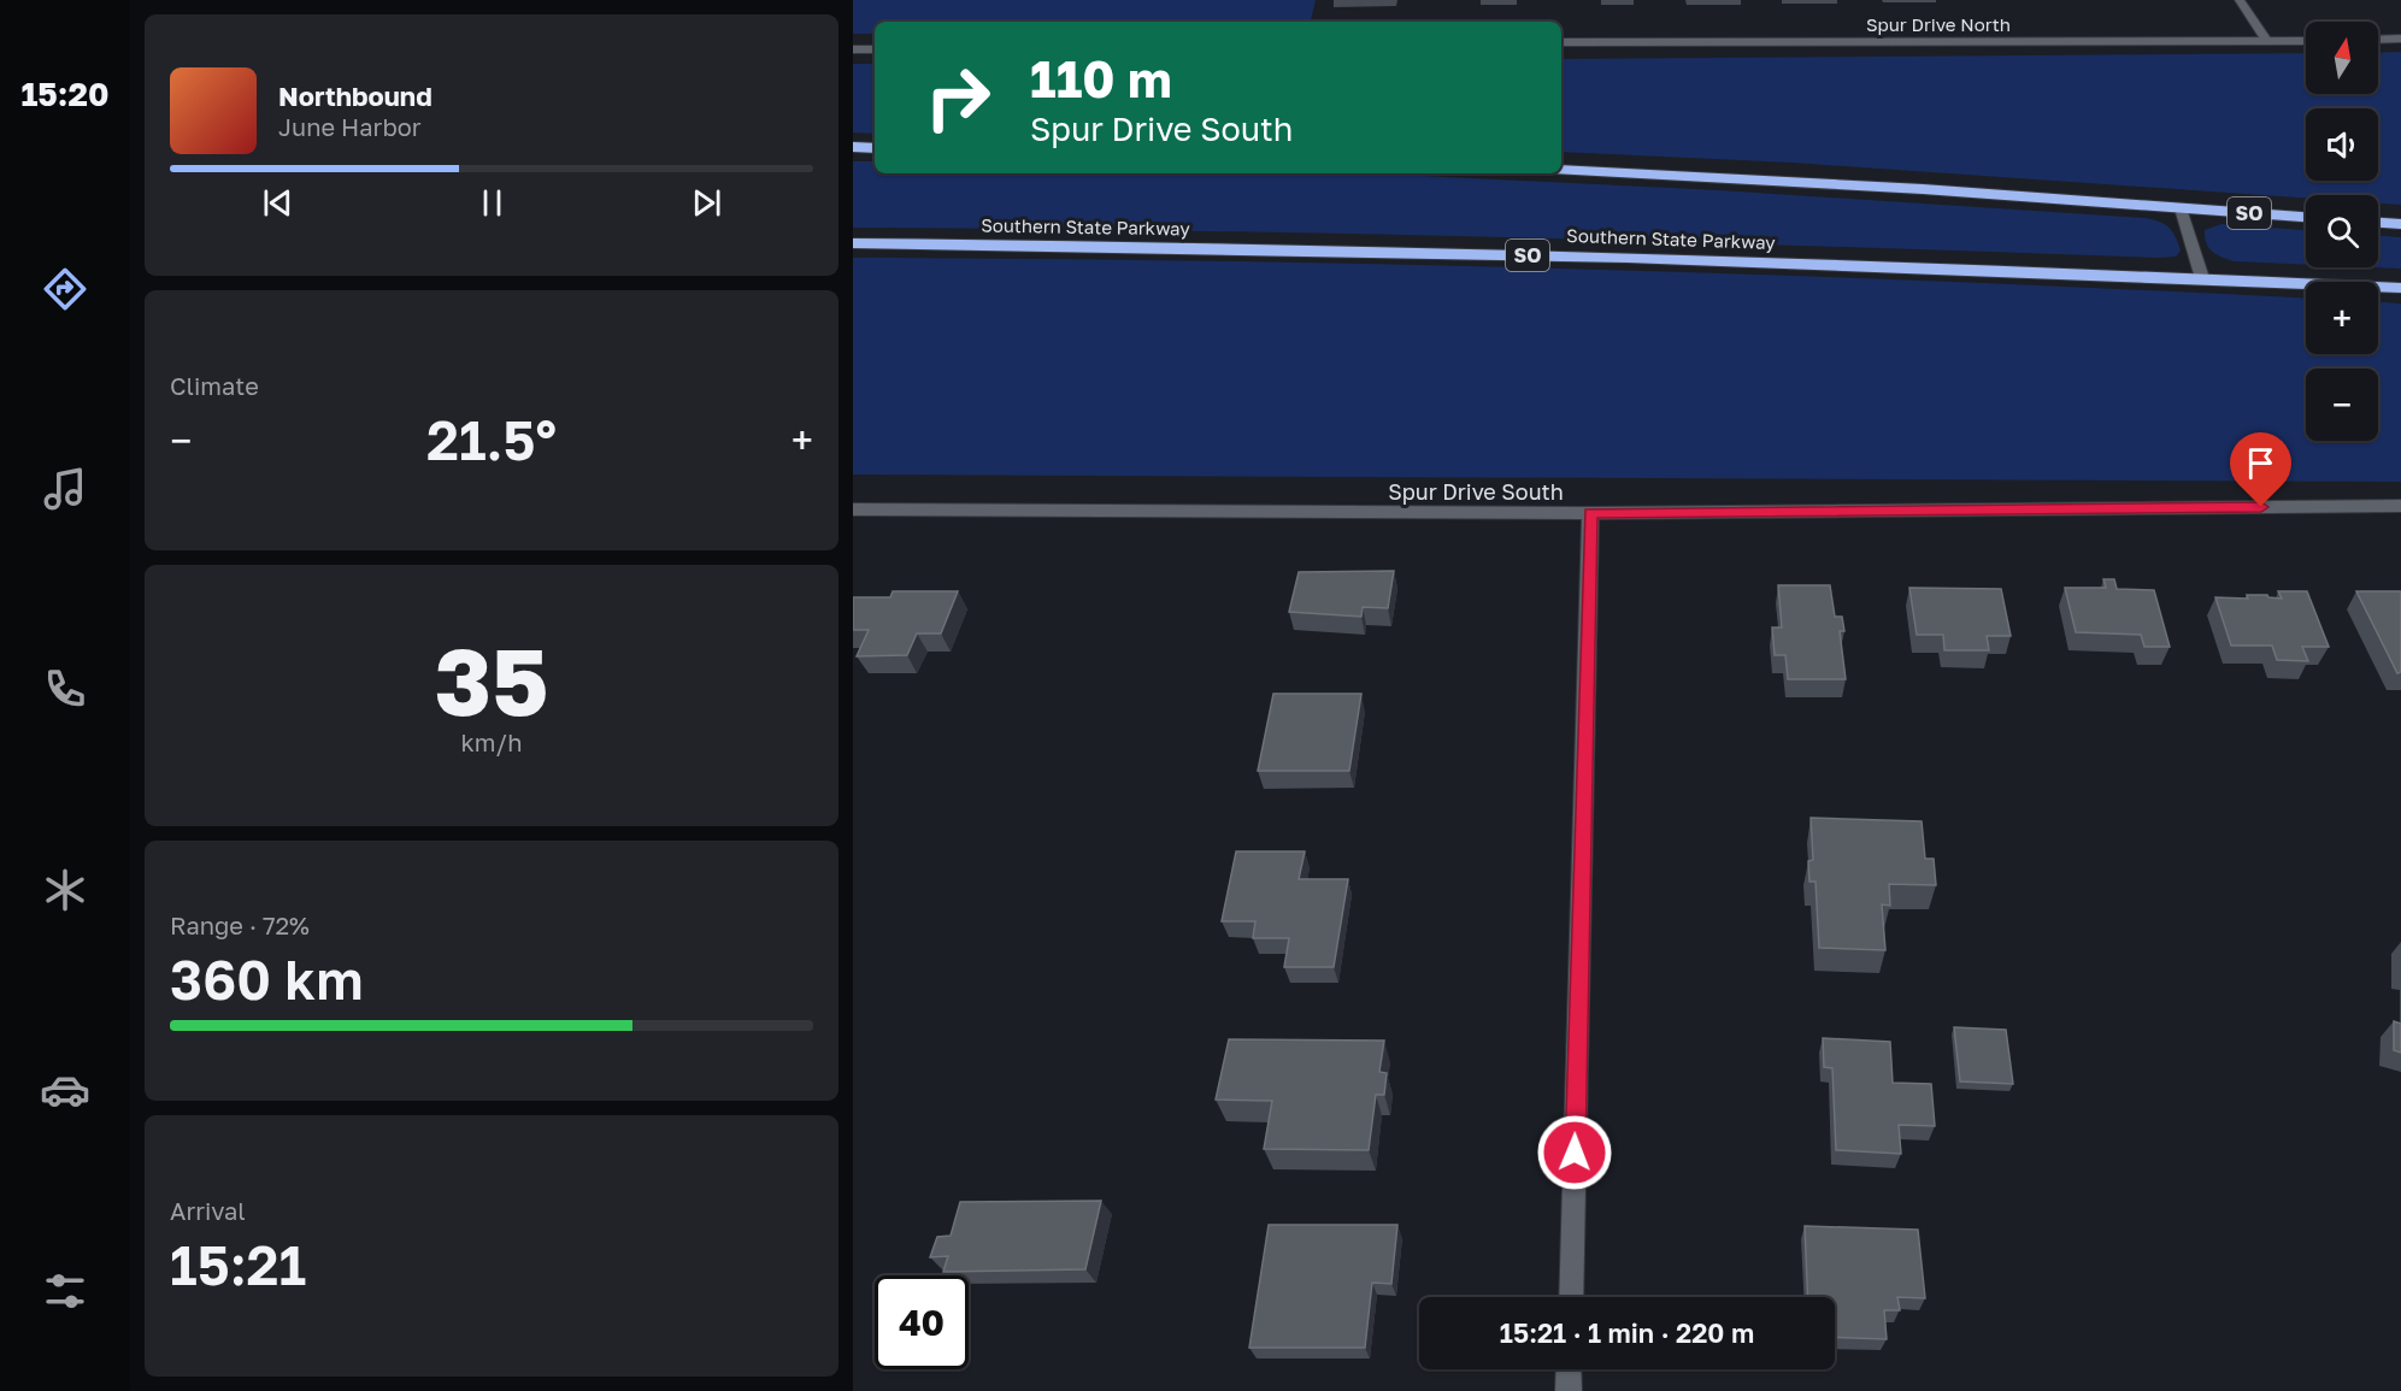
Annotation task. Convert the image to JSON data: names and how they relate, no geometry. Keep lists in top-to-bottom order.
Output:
{
  "streets": {
    "highway": ["SO", "Southern State Parkway"],
    "street": ["Spur Drive North", "Spur Drive South"]
  },
  "north": "top",
  "page": {
    "tabs": "15:20",
    "map_buttons": ["+", "−"],
    "turn": ["110 m", "Spur Drive South"],
    "song": ["Northbound", "June Harbor"],
    "tile": [
      "Climate",
      ["35", "km/h"],
      ["Range · 72%", "360 km"],
      ["Arrival", "15:21"]
    ],
    "heat": ["−", "21.5°", "+"],
    "limit": "40",
    "trip": "15:21 · 1 min · 220 m"
  }
}
